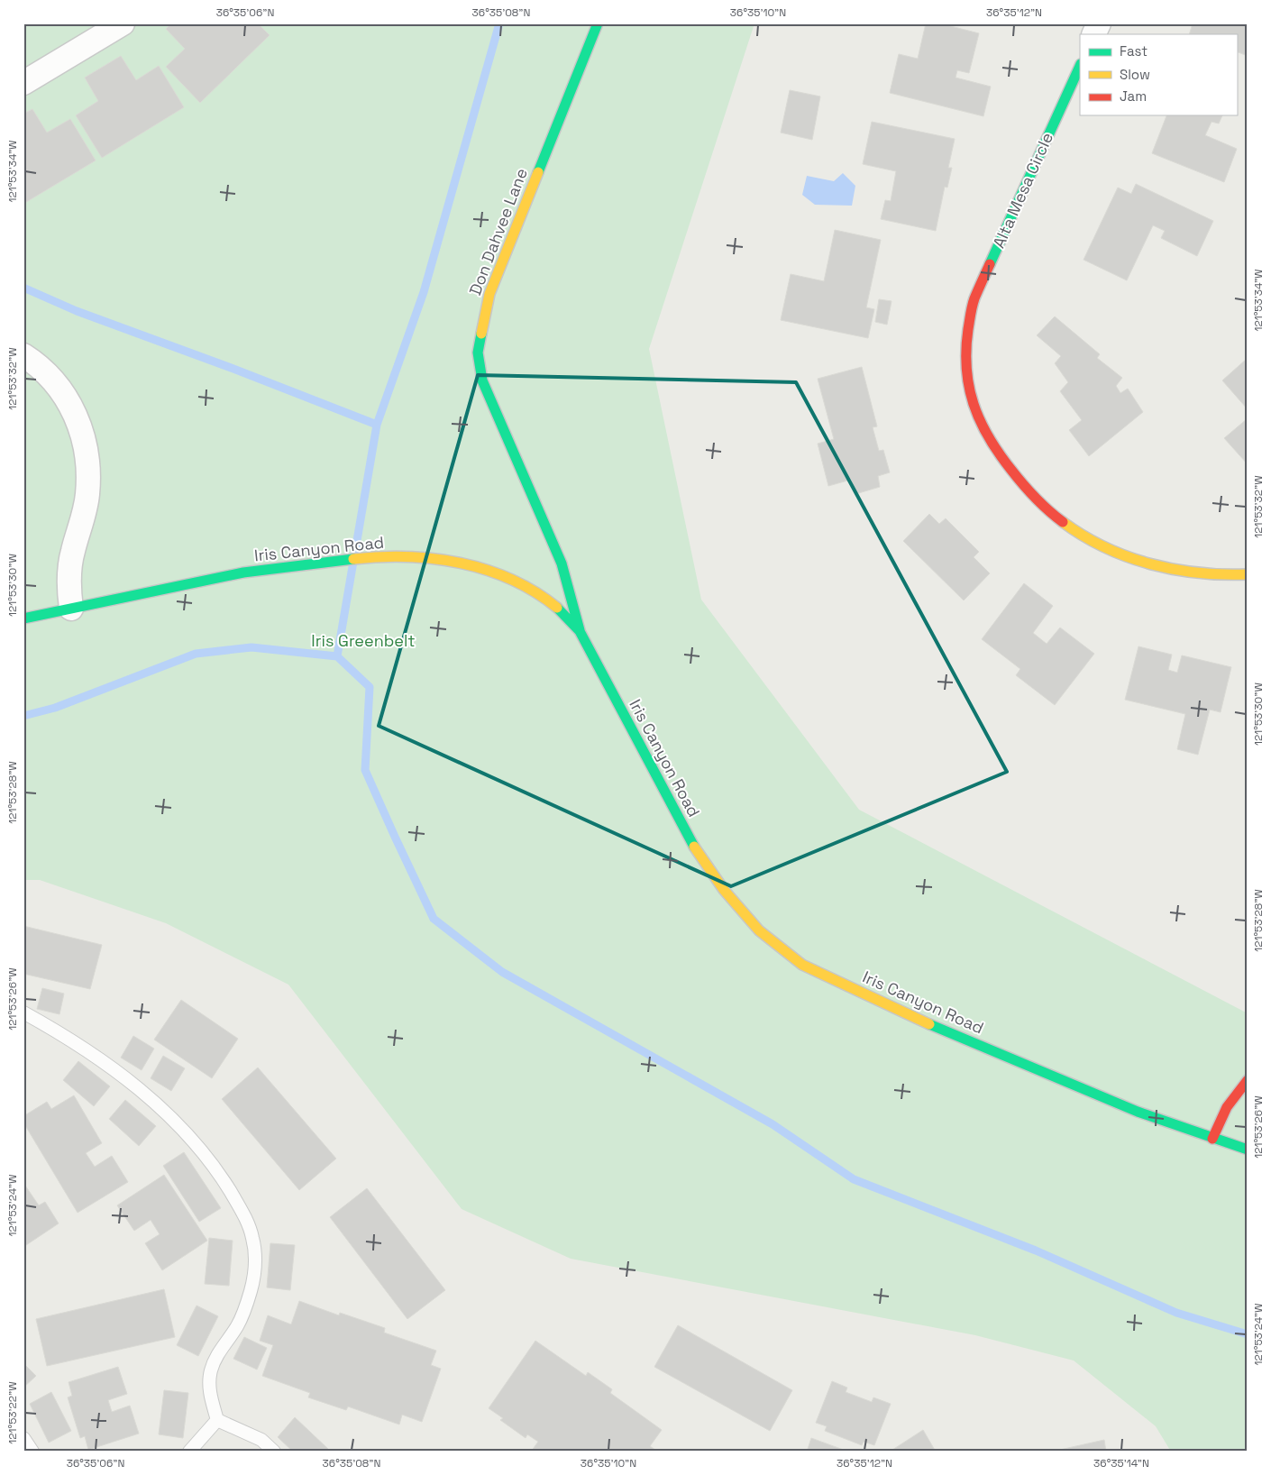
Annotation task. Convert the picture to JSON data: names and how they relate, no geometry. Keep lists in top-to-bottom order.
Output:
{
  "streets": {
    "street": ["Alta Mesa Circle", "Don Dahvee Lane", "Iris Canyon Road"]
  },
  "crossings": [
    ["Don Dahvee Lane", "Iris Canyon Road"]
  ],
  "parks": ["Iris Greenbelt"],
  "legend": ["Fast", "Slow", "Jam"],
  "coordinates": [
    "36°35'06\"N",
    "36°35'08\"N",
    "36°35'10\"N",
    "36°35'12\"N",
    "121°53'34\"W",
    "121°53'32\"W",
    "121°53'30\"W",
    "121°53'28\"W",
    "121°53'26\"W",
    "121°53'24\"W",
    "121°53'22\"W",
    "36°35'14\"N"
  ]
}
